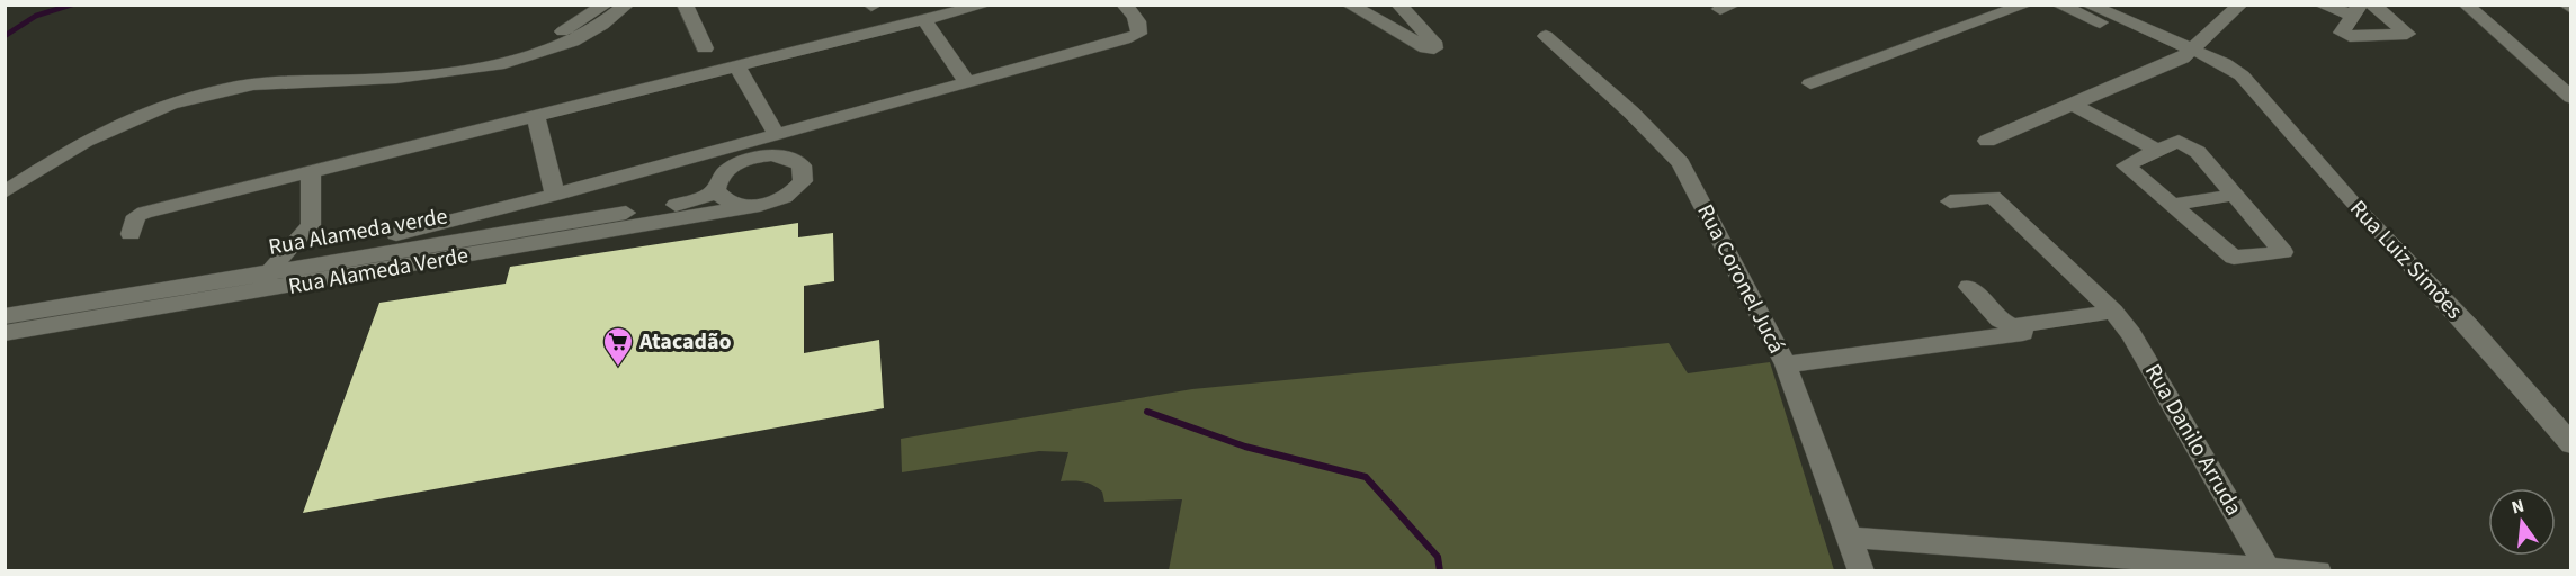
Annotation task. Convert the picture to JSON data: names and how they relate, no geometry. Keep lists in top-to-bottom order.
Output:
{
  "streets": {
    "street": [
      "Rua Alameda verde",
      "Rua Luiz Simões",
      "Rua Alameda Verde",
      "Rua Coronel Jucá",
      "Rua Danilo Arruda"
    ]
  },
  "crossings": [
    ["Rua Alameda verde", "Rua Alameda Verde"]
  ],
  "places": {
    "supermarket": ["Atacadão"]
  },
  "north": "top"
}
